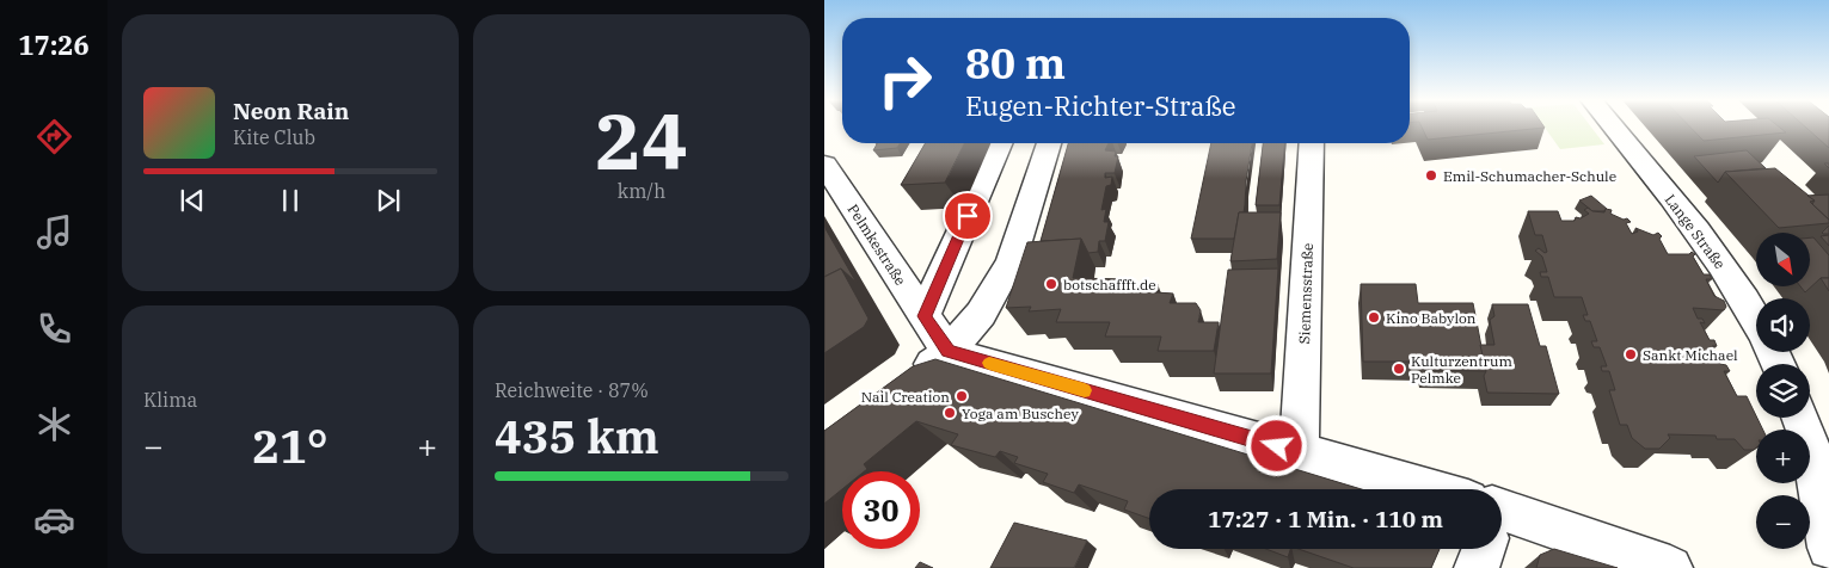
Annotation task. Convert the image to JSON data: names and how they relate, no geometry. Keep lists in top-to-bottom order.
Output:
{
  "streets": {
    "street": ["Lange Straße", "Pelmkestraße", "Siemensstraße"]
  },
  "places": [
    "Emil-Schumacher-Schule",
    "botschaffft.de",
    "Kino Babylon",
    "Sankt Michael",
    "Kulturzentrum Pelmke",
    "Nail Creation",
    "Yoga am Buschey"
  ],
  "north": "bottom right",
  "page": {
    "tabs": "17:26",
    "tile": [
      ["24", "km/h"],
      "Klima",
      ["Reichweite · 87%", "435 km"]
    ],
    "turn": ["80 m", "Eugen-Richter-Straße"],
    "song": ["Neon Rain", "Kite Club"],
    "map_buttons": ["+", "−"],
    "heat": ["−", "21°", "+"],
    "limit": "30",
    "trip": "17:27 · 1 Min. · 110 m"
  }
}
